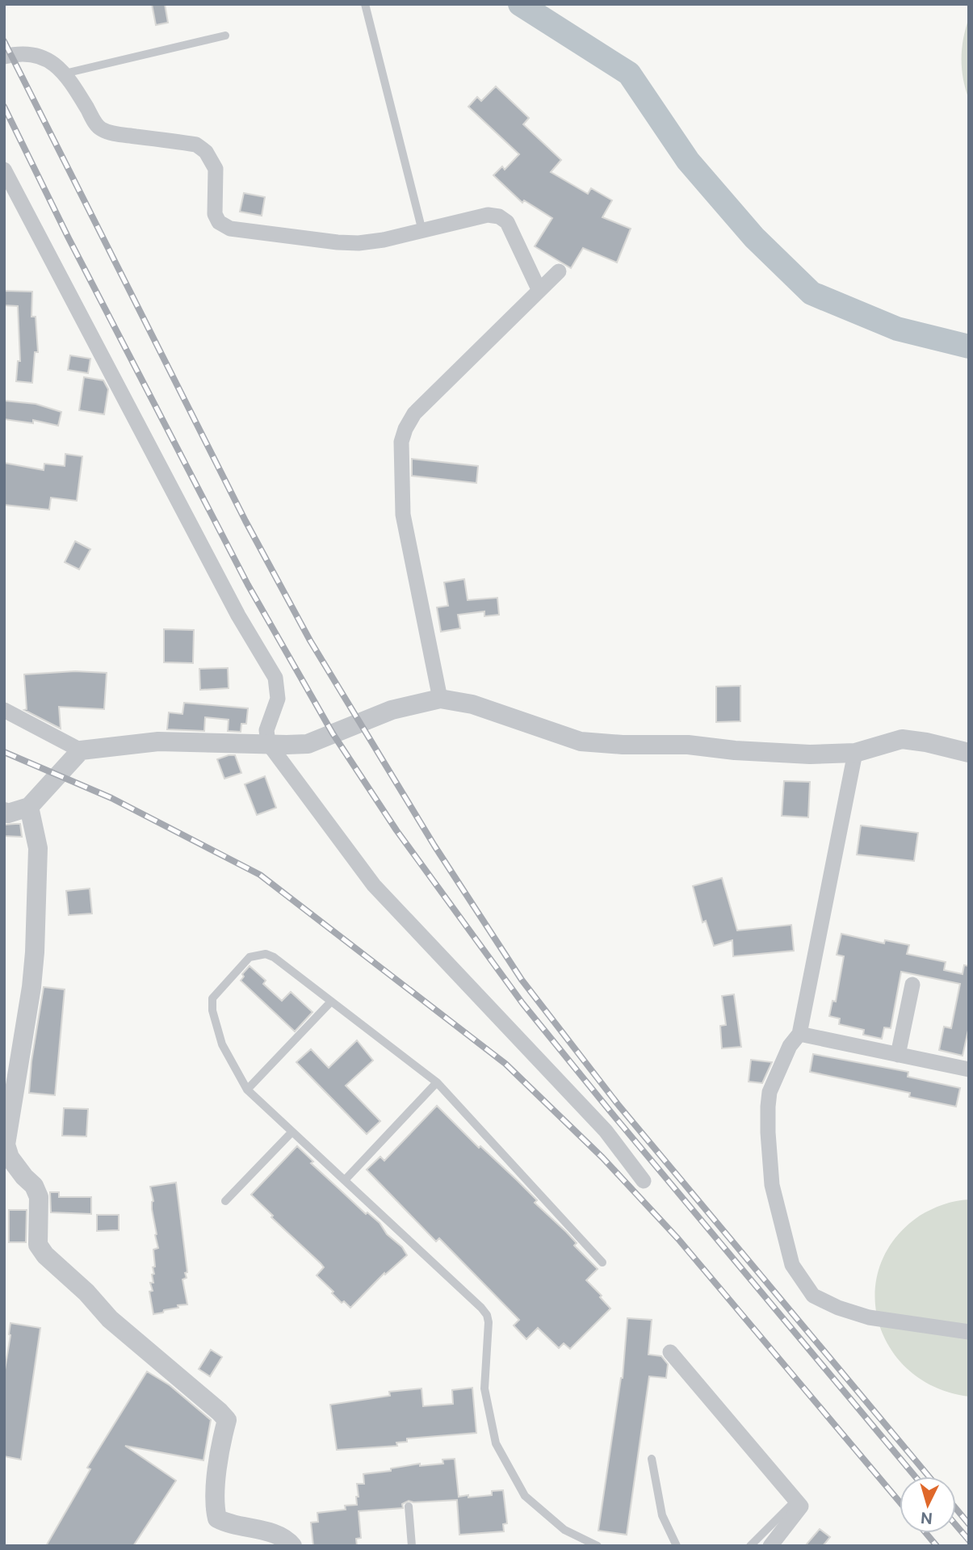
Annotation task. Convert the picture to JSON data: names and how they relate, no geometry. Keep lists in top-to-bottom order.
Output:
{
  "north": "bottom"
}
